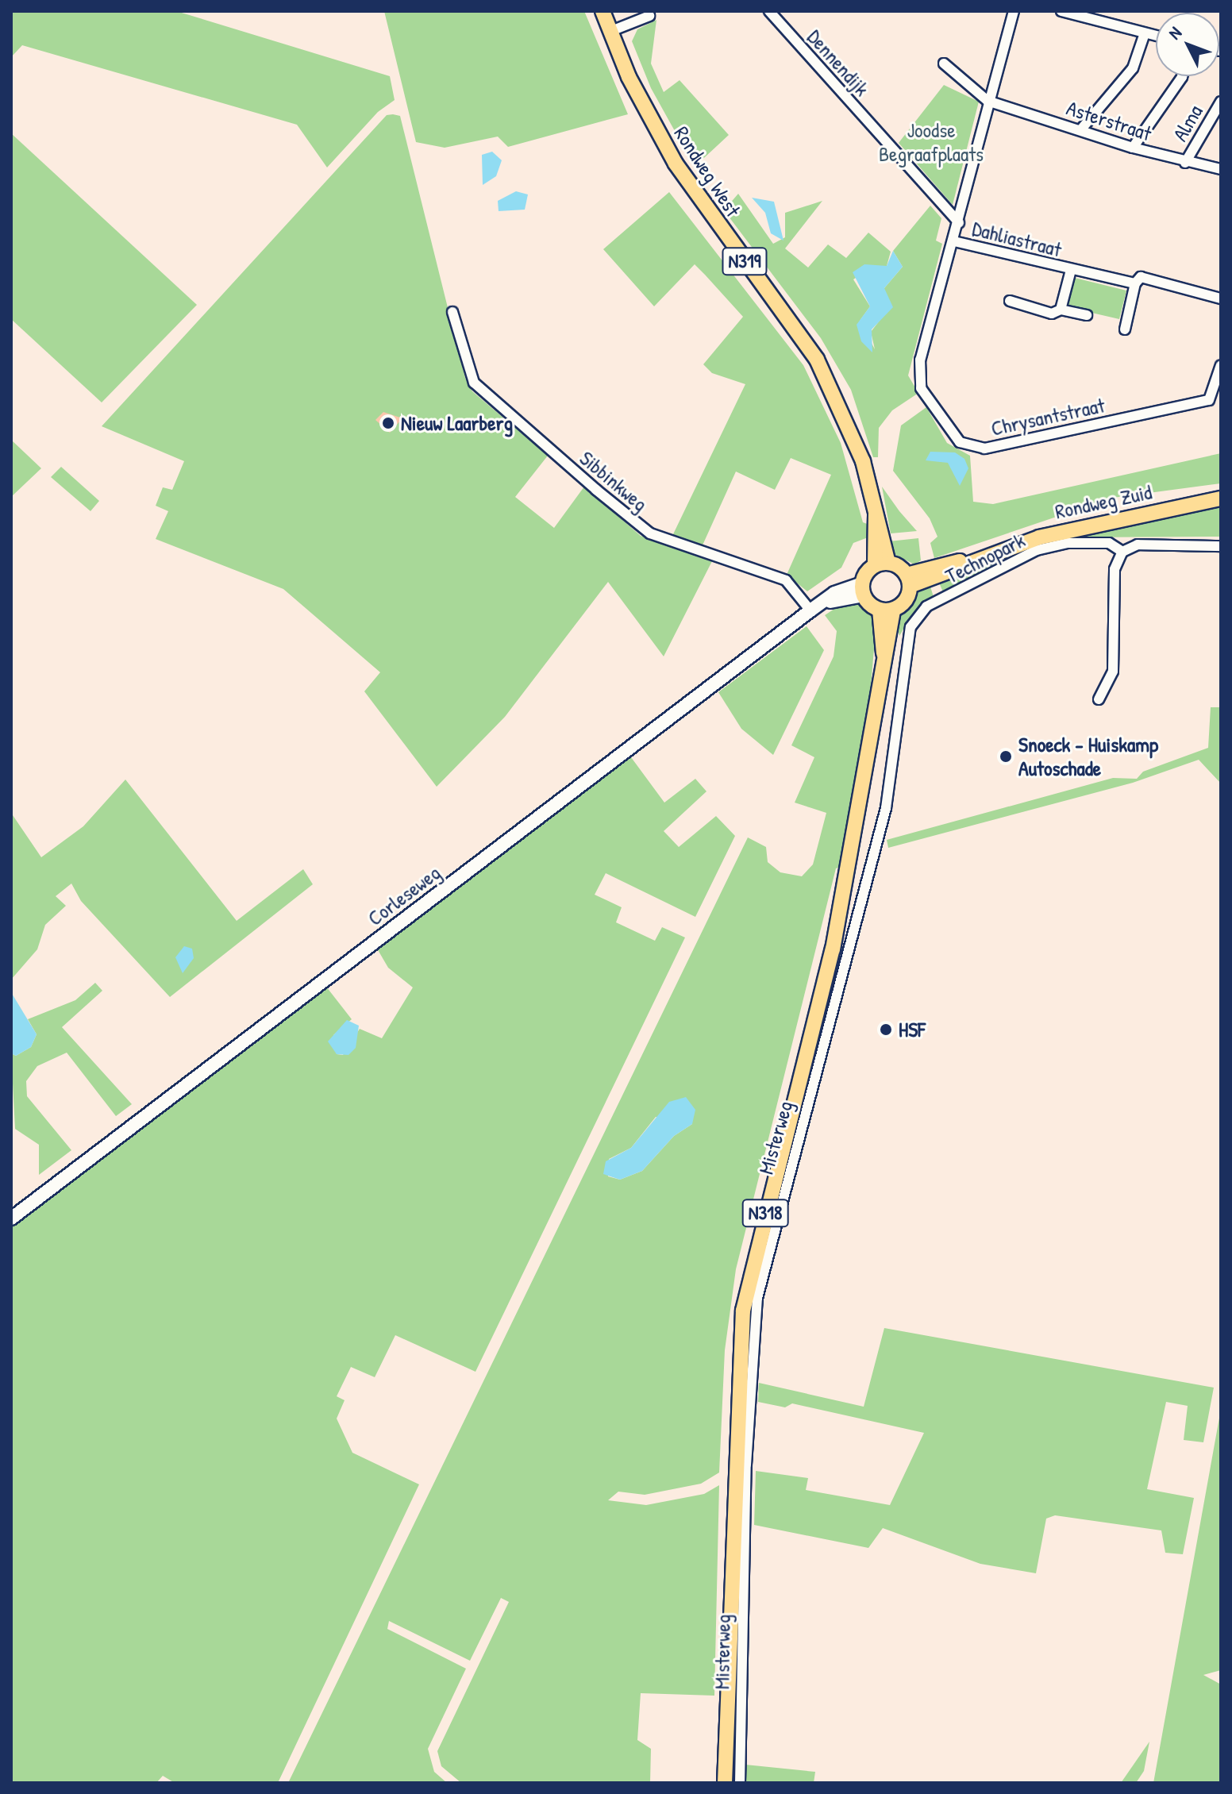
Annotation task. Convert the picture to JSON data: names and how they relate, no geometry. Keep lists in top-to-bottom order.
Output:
{
  "streets": {
    "main road": [
      "Rondweg West",
      "N319",
      "Rondweg Zuid",
      "Corleseweg",
      "Misterweg",
      "N318"
    ],
    "street": [
      "Dennendijk",
      "Asterstraat",
      "Alma",
      "Dahliastraat",
      "Chrysantstraat",
      "Sibbinkweg",
      "Technopark"
    ]
  },
  "crossings": [
    ["Asterstraat", "Alma"],
    ["Dahliastraat", "Chrysantstraat"],
    ["Sibbinkweg", "Corleseweg"],
    ["Technopark", "Misterweg"]
  ],
  "parks": ["Joodse Begraafplaats"],
  "places": ["Nieuw Laarberg", "Snoeck - Huiskamp Autoschade", "HSF"],
  "north": "top left"
}
